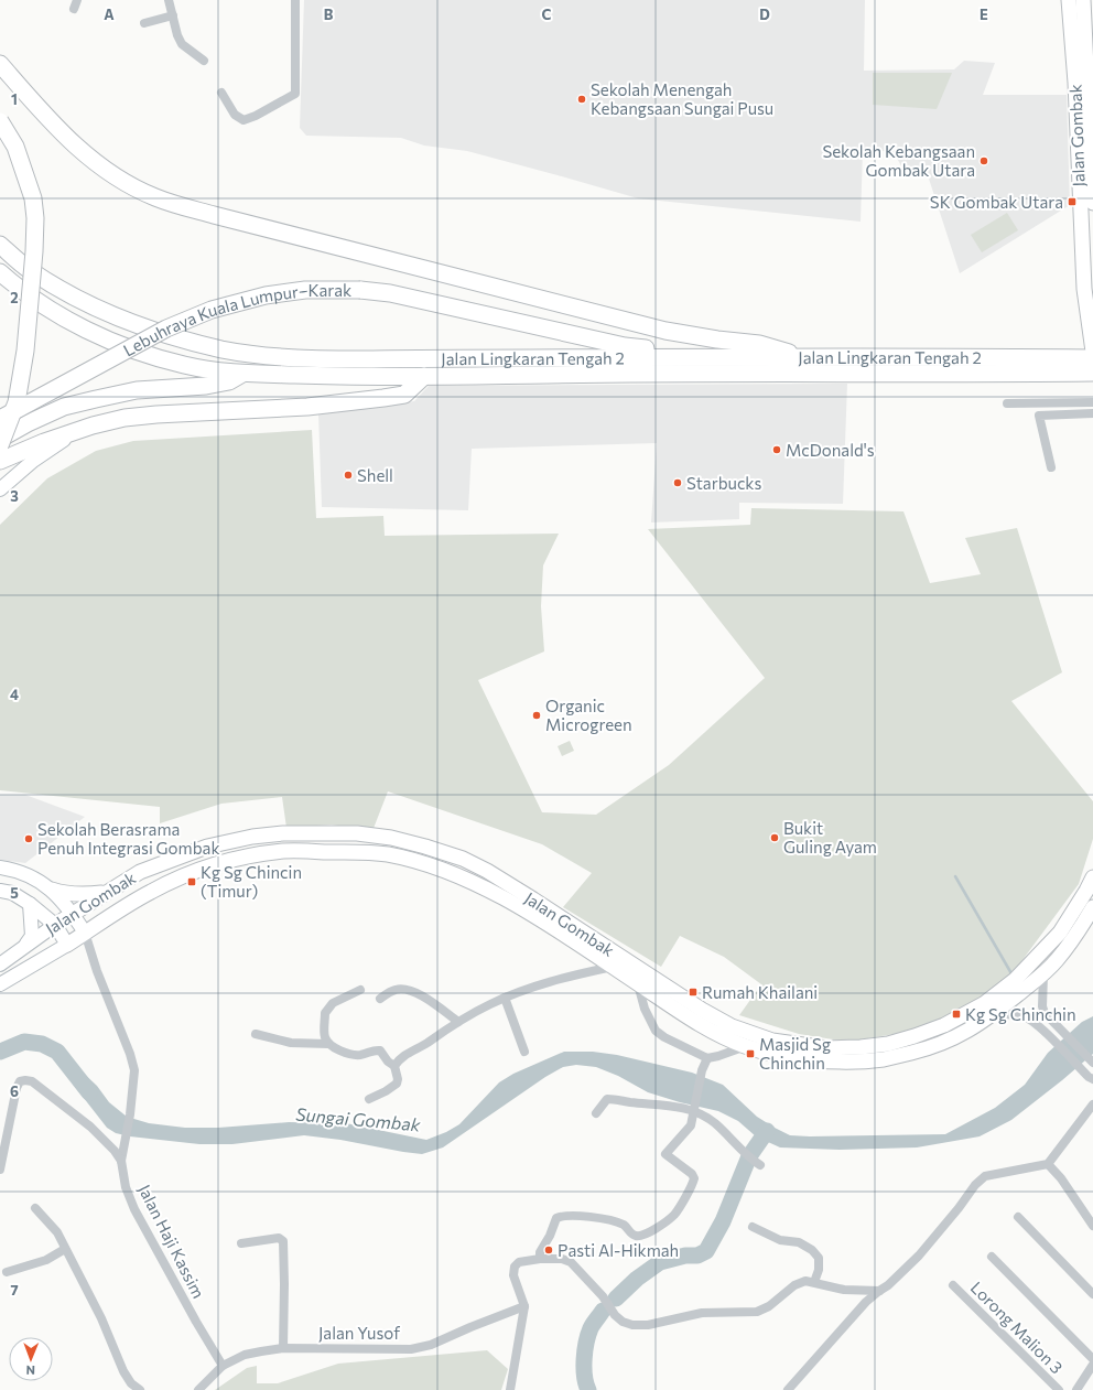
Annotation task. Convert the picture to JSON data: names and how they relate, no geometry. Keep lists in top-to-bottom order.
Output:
{
  "streets": {
    "highway": ["Lebuhraya Kuala Lumpur–Karak", "Jalan Lingkaran Tengah 2"],
    "main road": ["Jalan Gombak"],
    "street": ["Jalan Haji Kassim", "Lorong Malion 3", "Jalan Yusof"]
  },
  "crossings": [
    ["Jalan Gombak", "Jalan Lingkaran Tengah 2"],
    ["Lebuhraya Kuala Lumpur–Karak", "Jalan Lingkaran Tengah 2"],
    ["Jalan Haji Kassim", "Jalan Yusof"]
  ],
  "water": ["Sungai Gombak"],
  "places": {
    "other": [
      "Sekolah Menengah Kebangsaan Sungai Pusu",
      "Sekolah Kebangsaan Gombak Utara",
      "McDonald's",
      "Shell",
      "Starbucks",
      "Organic Microgreen",
      "Bukit Guling Ayam",
      "Sekolah Berasrama Penuh Integrasi Gombak",
      "Pasti Al-Hikmah"
    ],
    "transit": [
      "SK Gombak Utara",
      "Kg Sg Chincin (Timur)",
      "Rumah Khailani",
      "Kg Sg Chinchin",
      "Masjid Sg Chinchin"
    ]
  },
  "north": "bottom",
  "grid": {
    "columns": [
      "A",
      "B",
      "C",
      "D",
      "E"
    ],
    "rows": [
      "1",
      "2",
      "3",
      "4",
      "5",
      "6",
      "7"
    ]
  }
}
